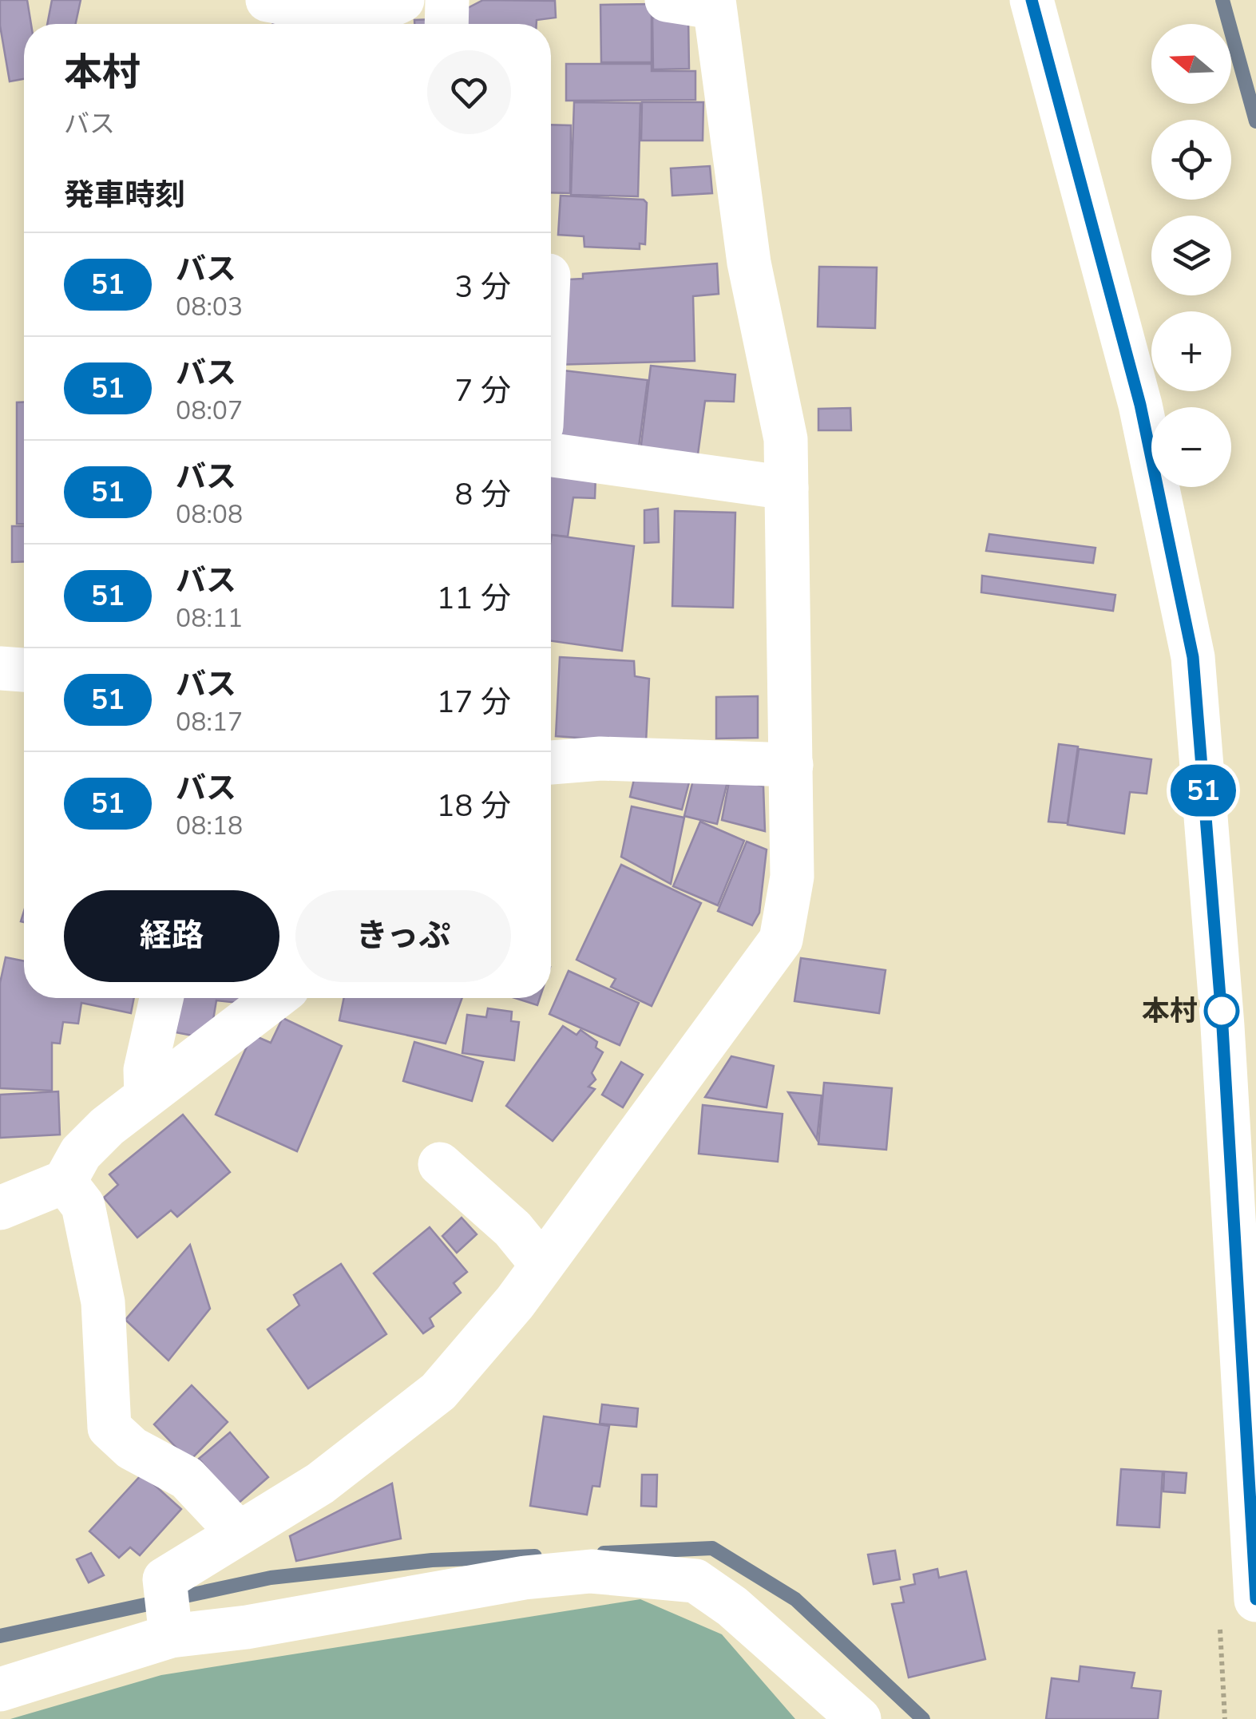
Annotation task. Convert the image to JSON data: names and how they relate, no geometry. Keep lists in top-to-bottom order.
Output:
{
  "places": ["本村"],
  "lines": ["bus line 51"],
  "north": "left",
  "page": {
    "on_map": "51",
    "map_buttons": ["+", "−"],
    "heading": [
      ["本村", "バス"],
      "発車時刻"
    ],
    "list": [
      {
        "mark": "51",
        "name": "バス",
        "note": "08:03",
        "value": "3 分"
      },
      {
        "mark": "51",
        "name": "バス",
        "note": "08:07",
        "value": "7 分"
      },
      {
        "mark": "51",
        "name": "バス",
        "note": "08:08",
        "value": "8 分"
      },
      {
        "mark": "51",
        "name": "バス",
        "note": "08:11",
        "value": "11 分"
      },
      {
        "mark": "51",
        "name": "バス",
        "note": "08:17",
        "value": "17 分"
      },
      {
        "mark": "51",
        "name": "バス",
        "note": "08:18",
        "value": "18 分"
      }
    ],
    "buttons": ["経路", "きっぷ"]
  }
}
